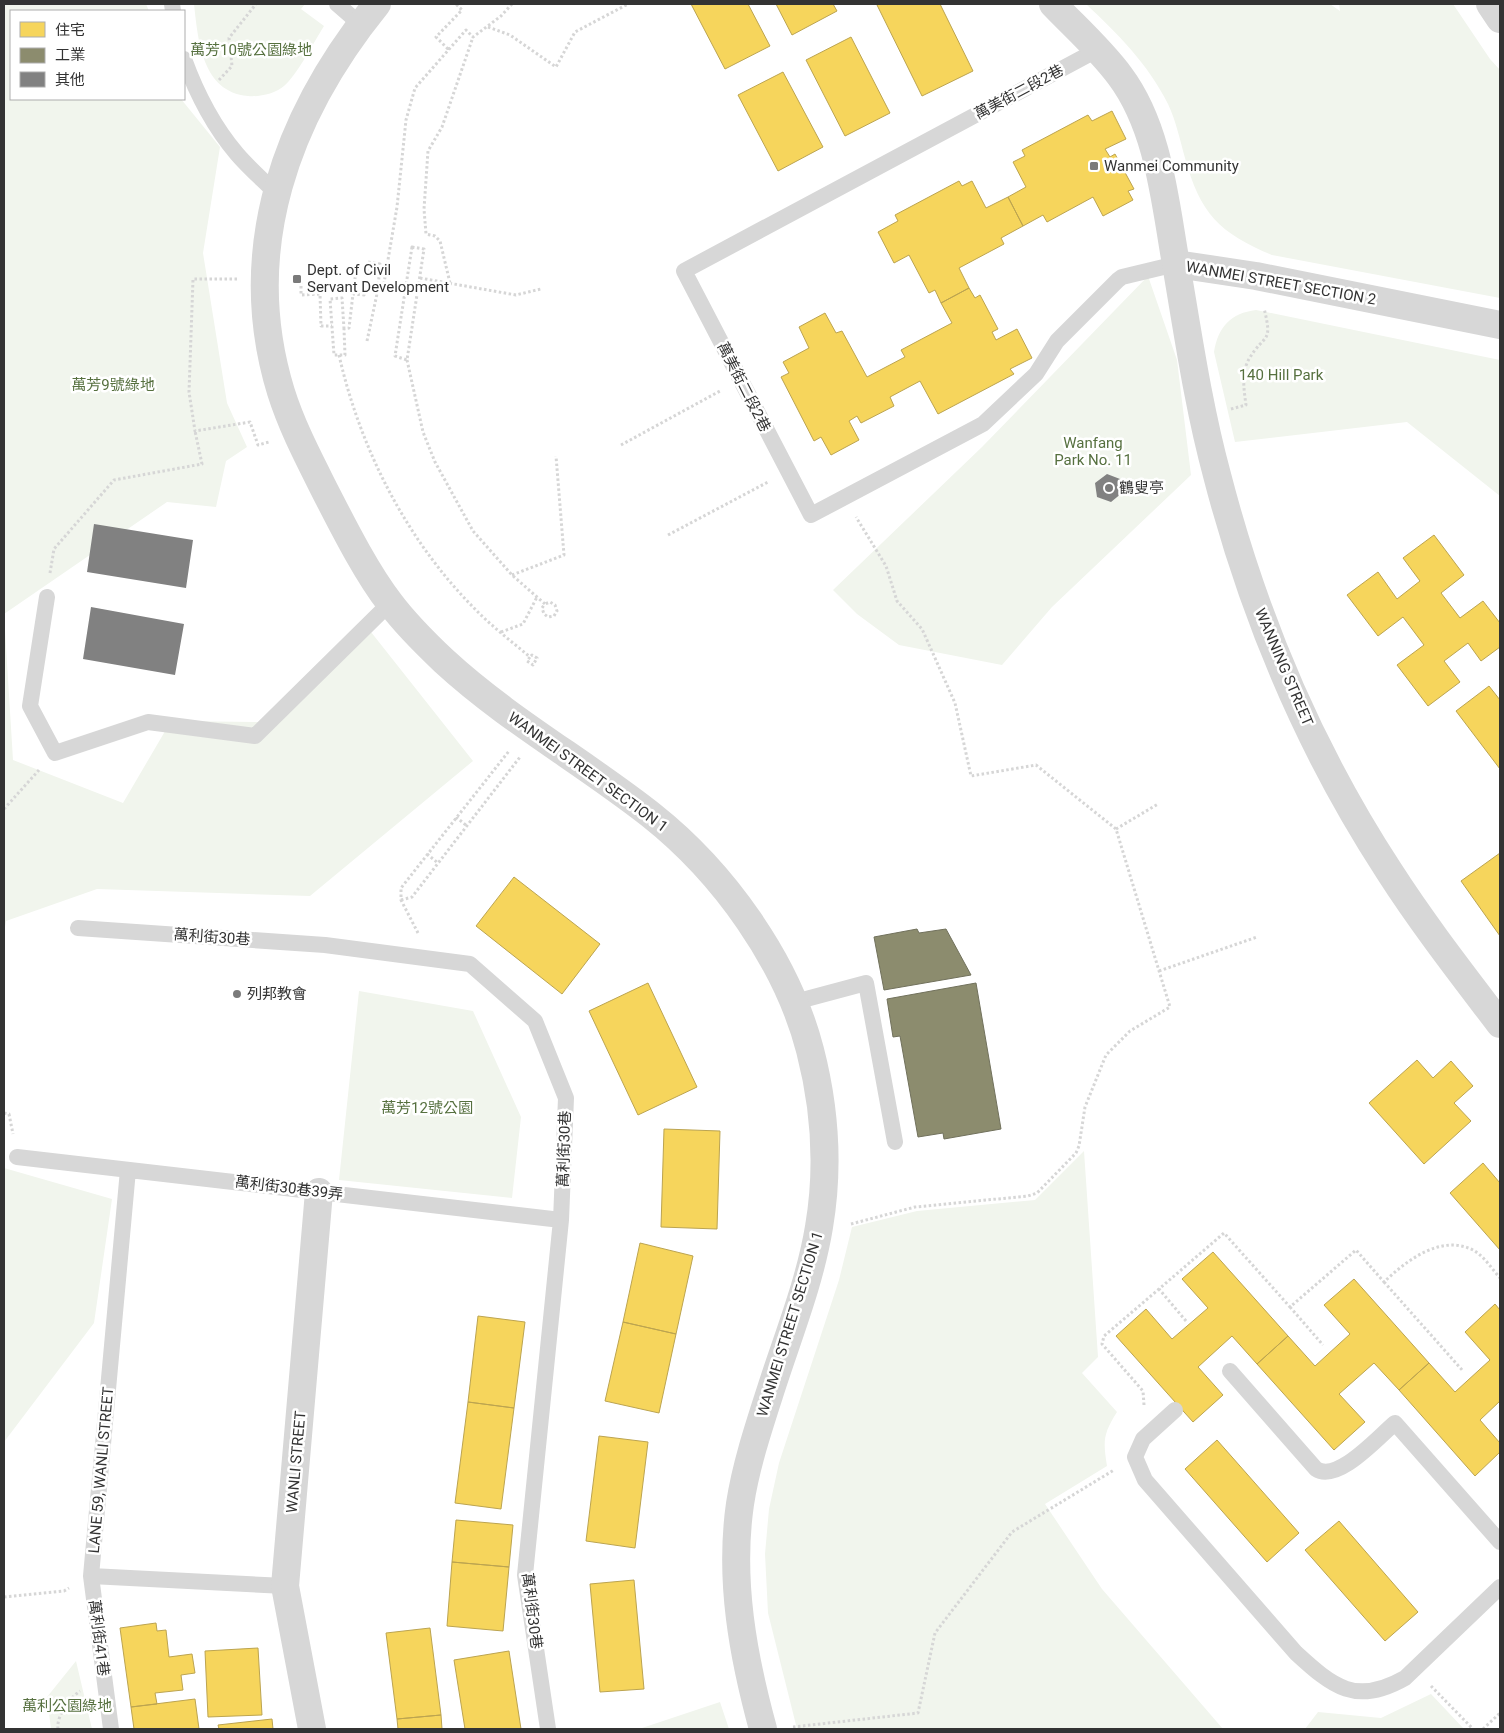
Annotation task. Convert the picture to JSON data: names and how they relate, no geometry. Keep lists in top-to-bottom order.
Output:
{
  "streets": {
    "street": [
      "WANMEI STREET SECTION 2",
      "WANNING STREET",
      "WANMEI STREET SECTION 1",
      "WANLI STREET"
    ],
    "lane": [
      "萬美街二段2巷",
      "萬利街30巷",
      "萬利街30巷39弄",
      "LANE 59, WANLI STREET",
      "萬利街41巷"
    ]
  },
  "crossings": [
    ["萬美街二段2巷", "WANMEI STREET SECTION 2"],
    ["萬美街二段2巷", "WANNING STREET"],
    ["WANMEI STREET SECTION 2", "WANNING STREET"],
    ["萬利街30巷", "萬利街30巷39弄"],
    ["萬利街30巷39弄", "WANLI STREET"],
    ["萬利街30巷39弄", "LANE 59, WANLI STREET"],
    ["LANE 59, WANLI STREET", "萬利街41巷"]
  ],
  "parks": [
    "萬芳10號公園綠地",
    "140 Hill Park",
    "萬芳9號綠地",
    "Wanfang Park No. 11",
    "萬芳12號公園",
    "萬利公園綠地"
  ],
  "places": {
    "transit": ["Wanmei Community", "Dept. of Civil Servant Development"],
    "other": ["鶴叟亭", "列邦教會"]
  },
  "legend": ["住宅", "工業", "其他"]
}
